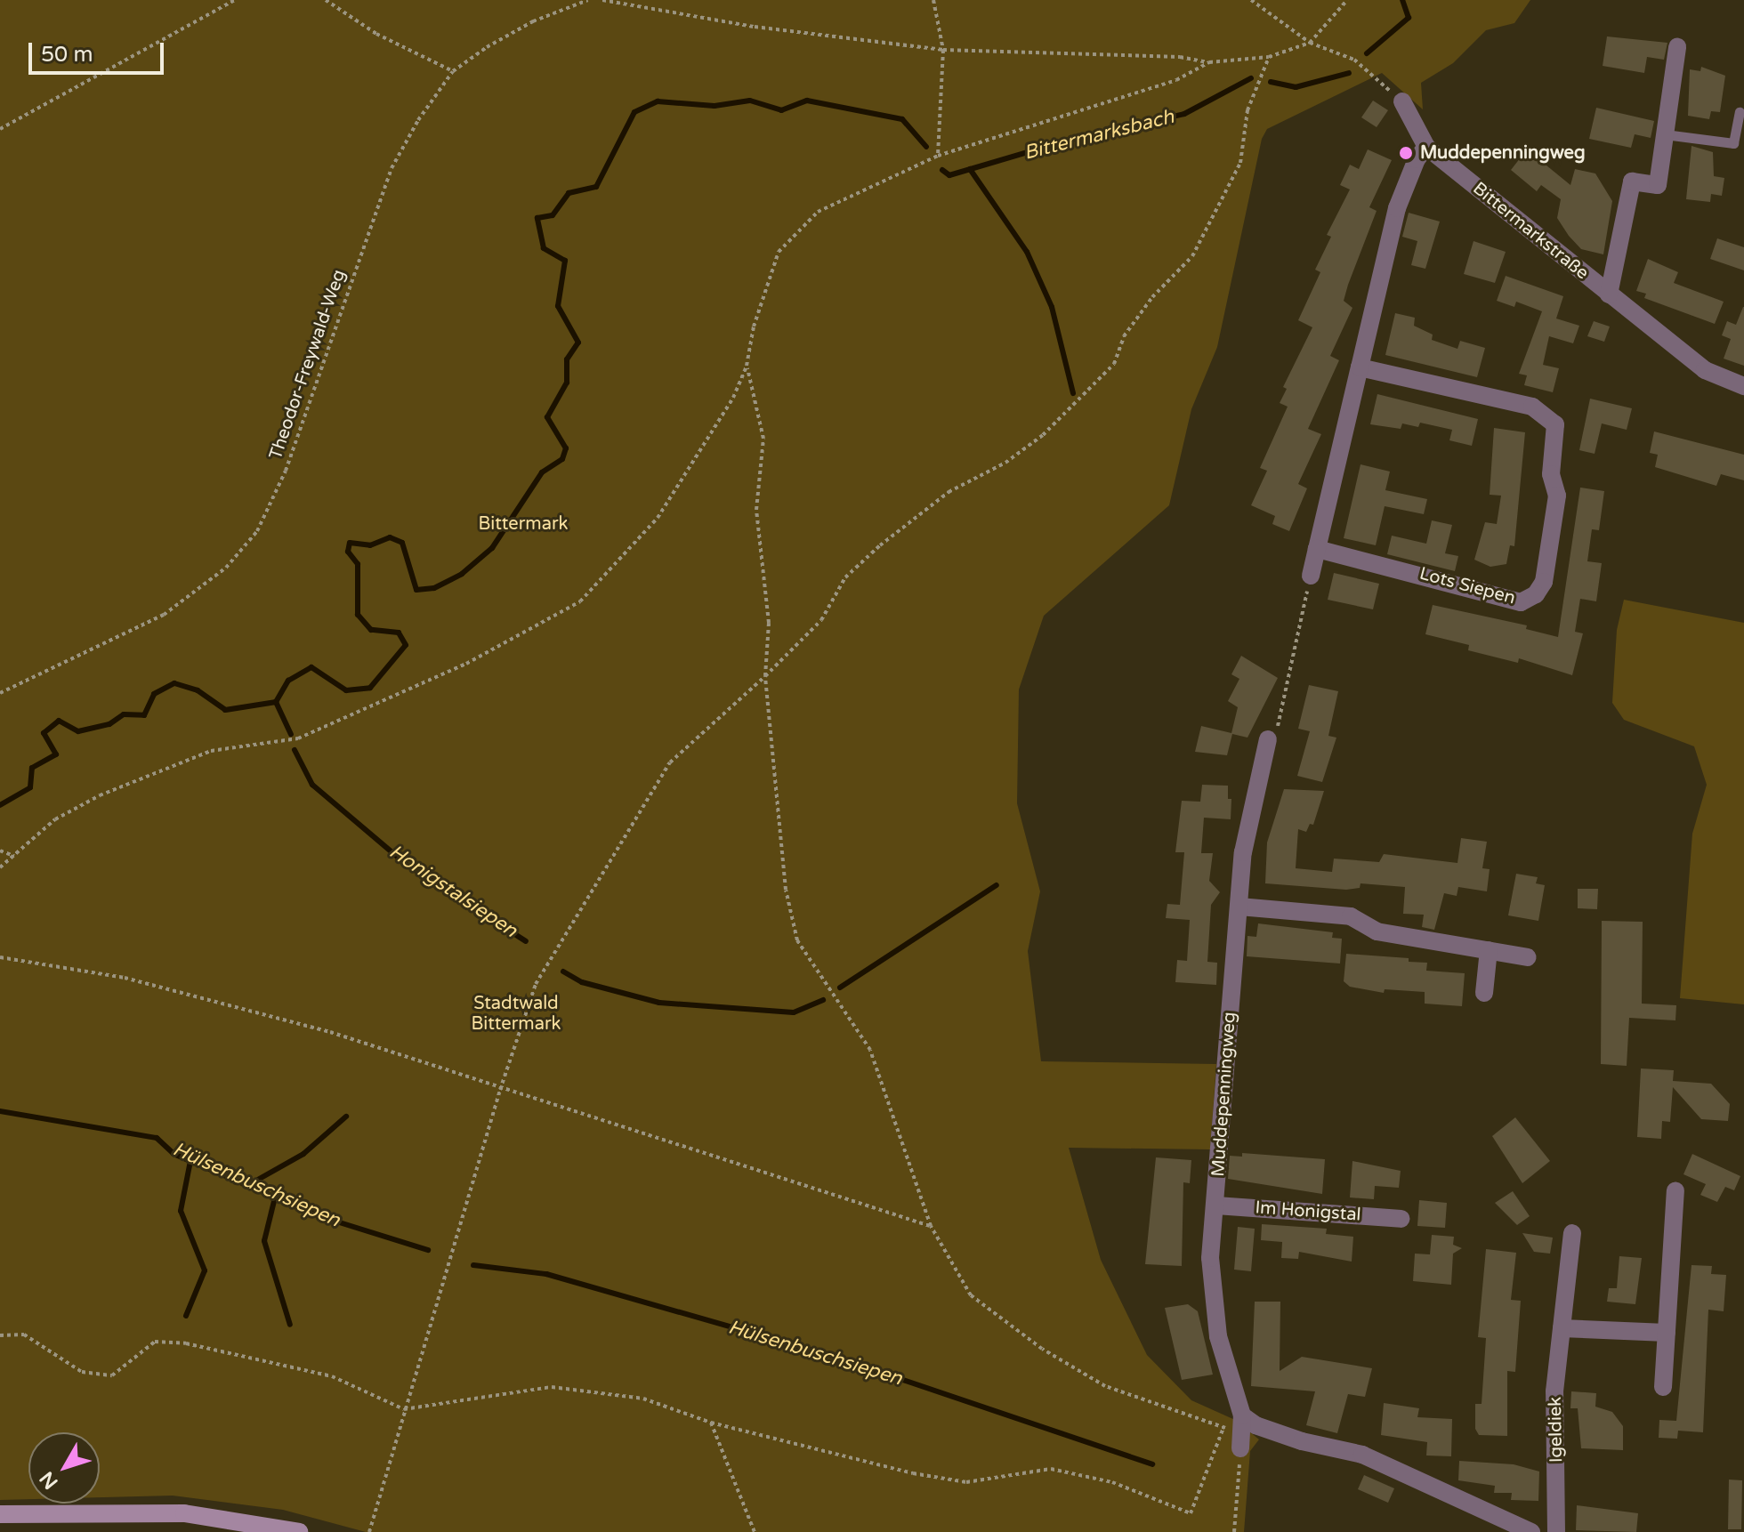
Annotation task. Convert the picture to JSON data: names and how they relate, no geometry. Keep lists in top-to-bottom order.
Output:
{
  "streets": {
    "street": [
      "Bittermarkstraße",
      "Lots Siepen",
      "Muddepenningweg",
      "Im Honigstal",
      "Igeldiek"
    ],
    "path": ["Theodor-Freywald-Weg"]
  },
  "crossings": [
    ["Muddepenningweg", "Im Honigstal"]
  ],
  "water": ["Bittermarksbach", "Honigstalsiepen", "Hülsenbuschsiepen"],
  "parks": ["Bittermark", "Stadtwald Bittermark"],
  "places": ["Muddepenningweg"],
  "scale_bar": "50 m",
  "north": "bottom left"
}
